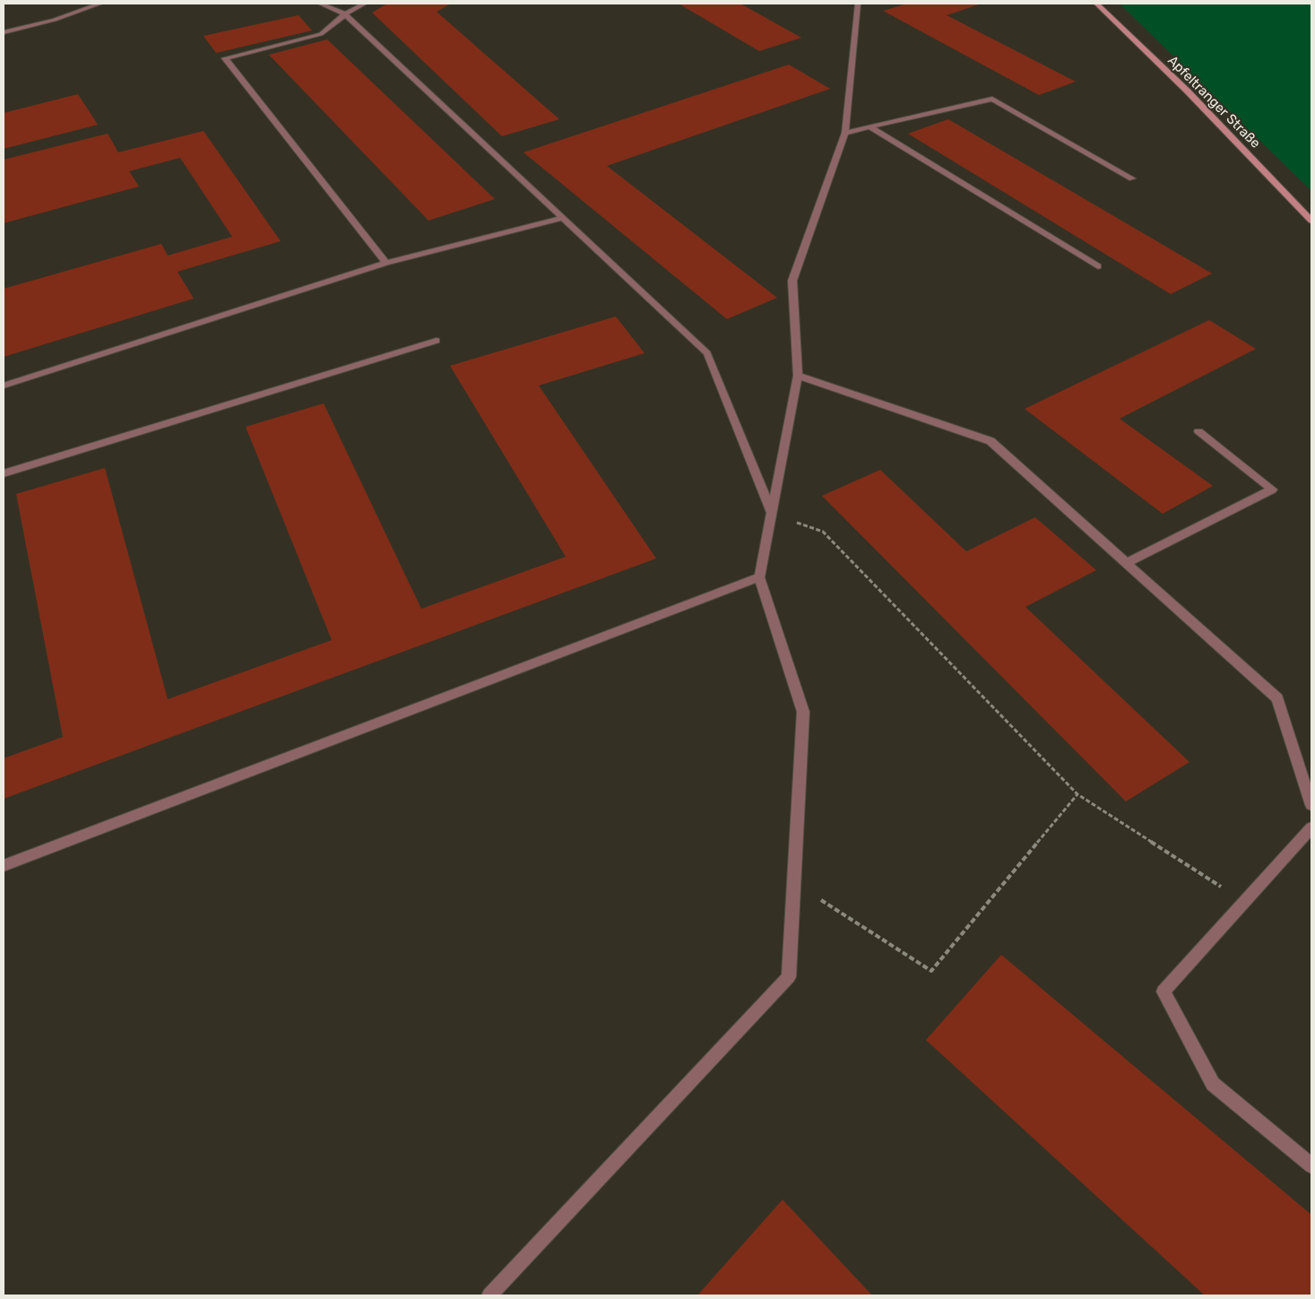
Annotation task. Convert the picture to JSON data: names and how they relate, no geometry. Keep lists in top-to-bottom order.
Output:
{
  "streets": {
    "street": ["Apfeltranger Straße"]
  }
}
